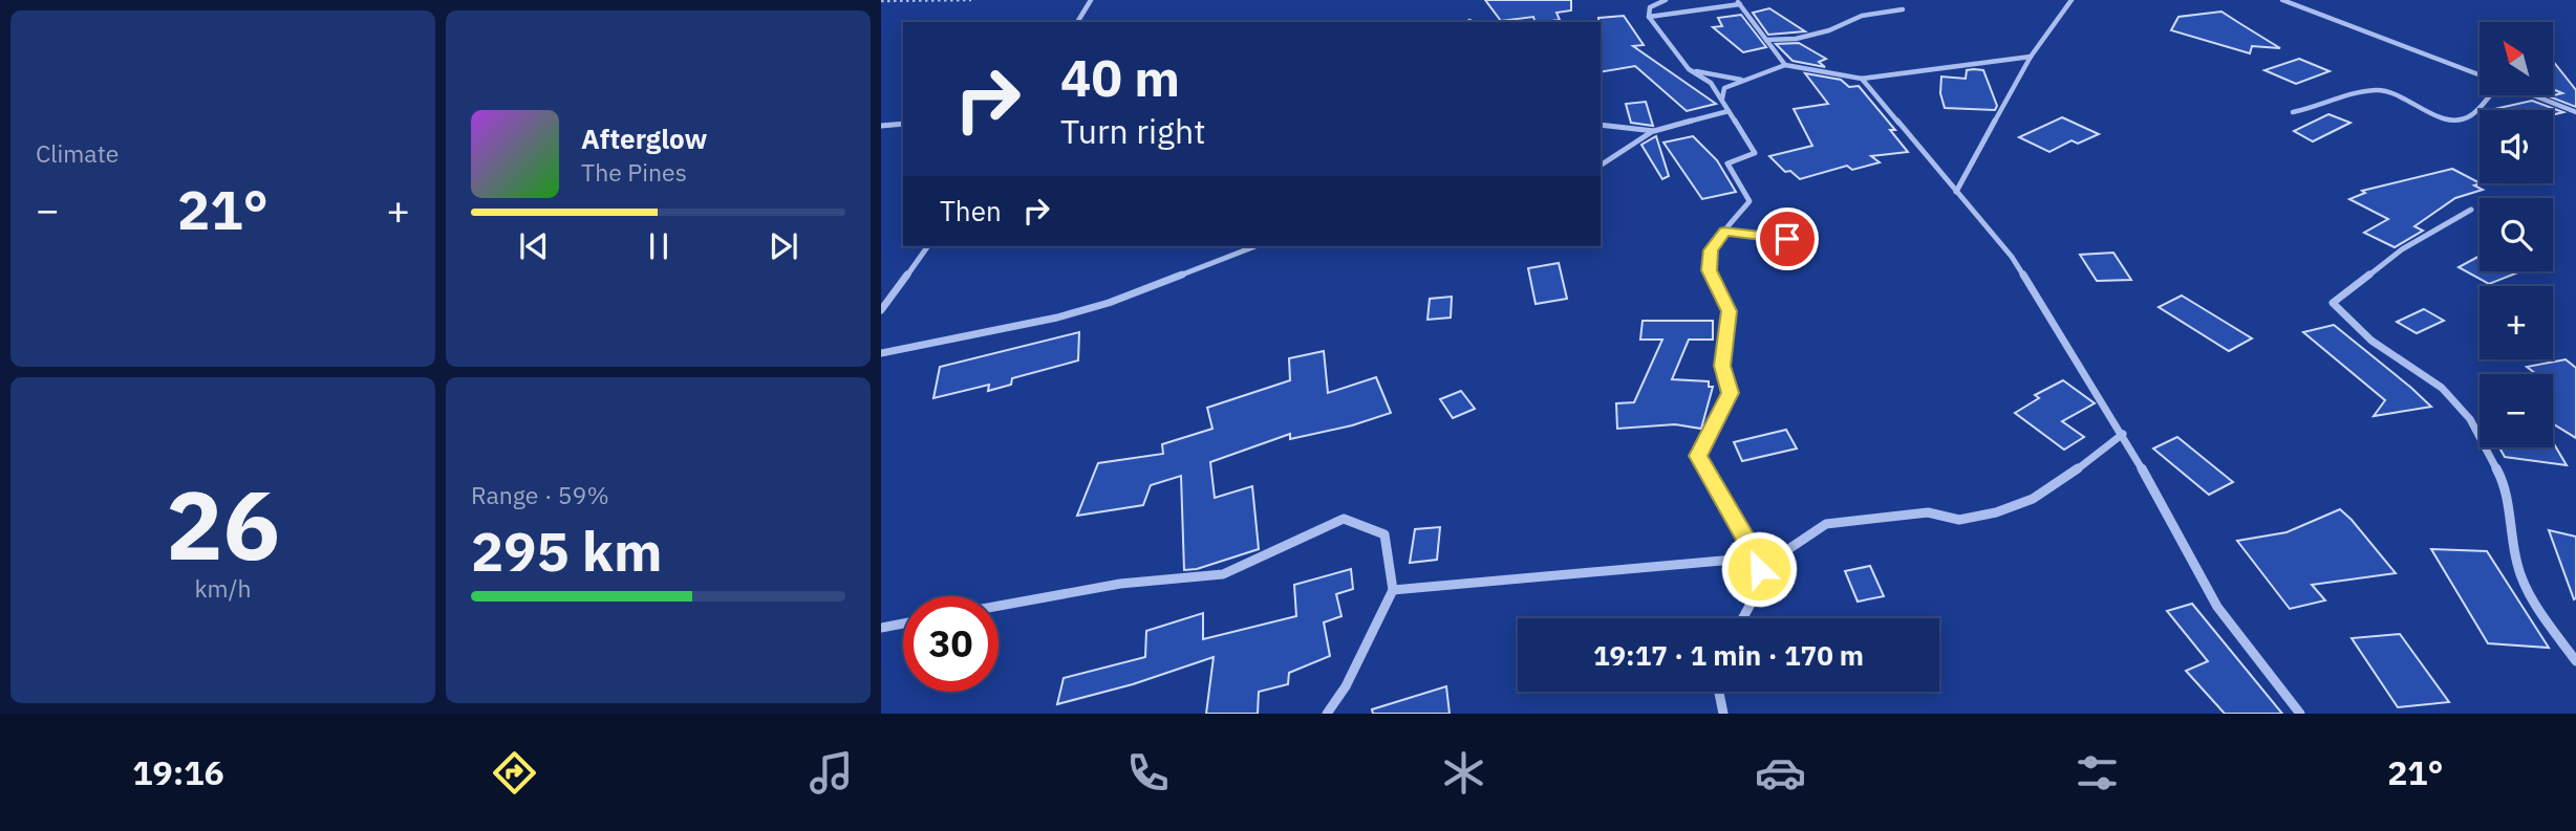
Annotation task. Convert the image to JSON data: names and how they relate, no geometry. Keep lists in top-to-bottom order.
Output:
{
  "north": "top left",
  "page": {
    "tile": [
      "Climate",
      ["26", "km/h"],
      ["Range · 59%", "295 km"]
    ],
    "map_buttons": ["+", "−"],
    "turn": ["40 m", "Turn right"],
    "song": ["Afterglow", "The Pines"],
    "then": "Then",
    "heat": ["−", "21°", "+"],
    "limit": "30",
    "trip": "19:17 · 1 min · 170 m",
    "tabs": ["19:16", "21°"]
  }
}
